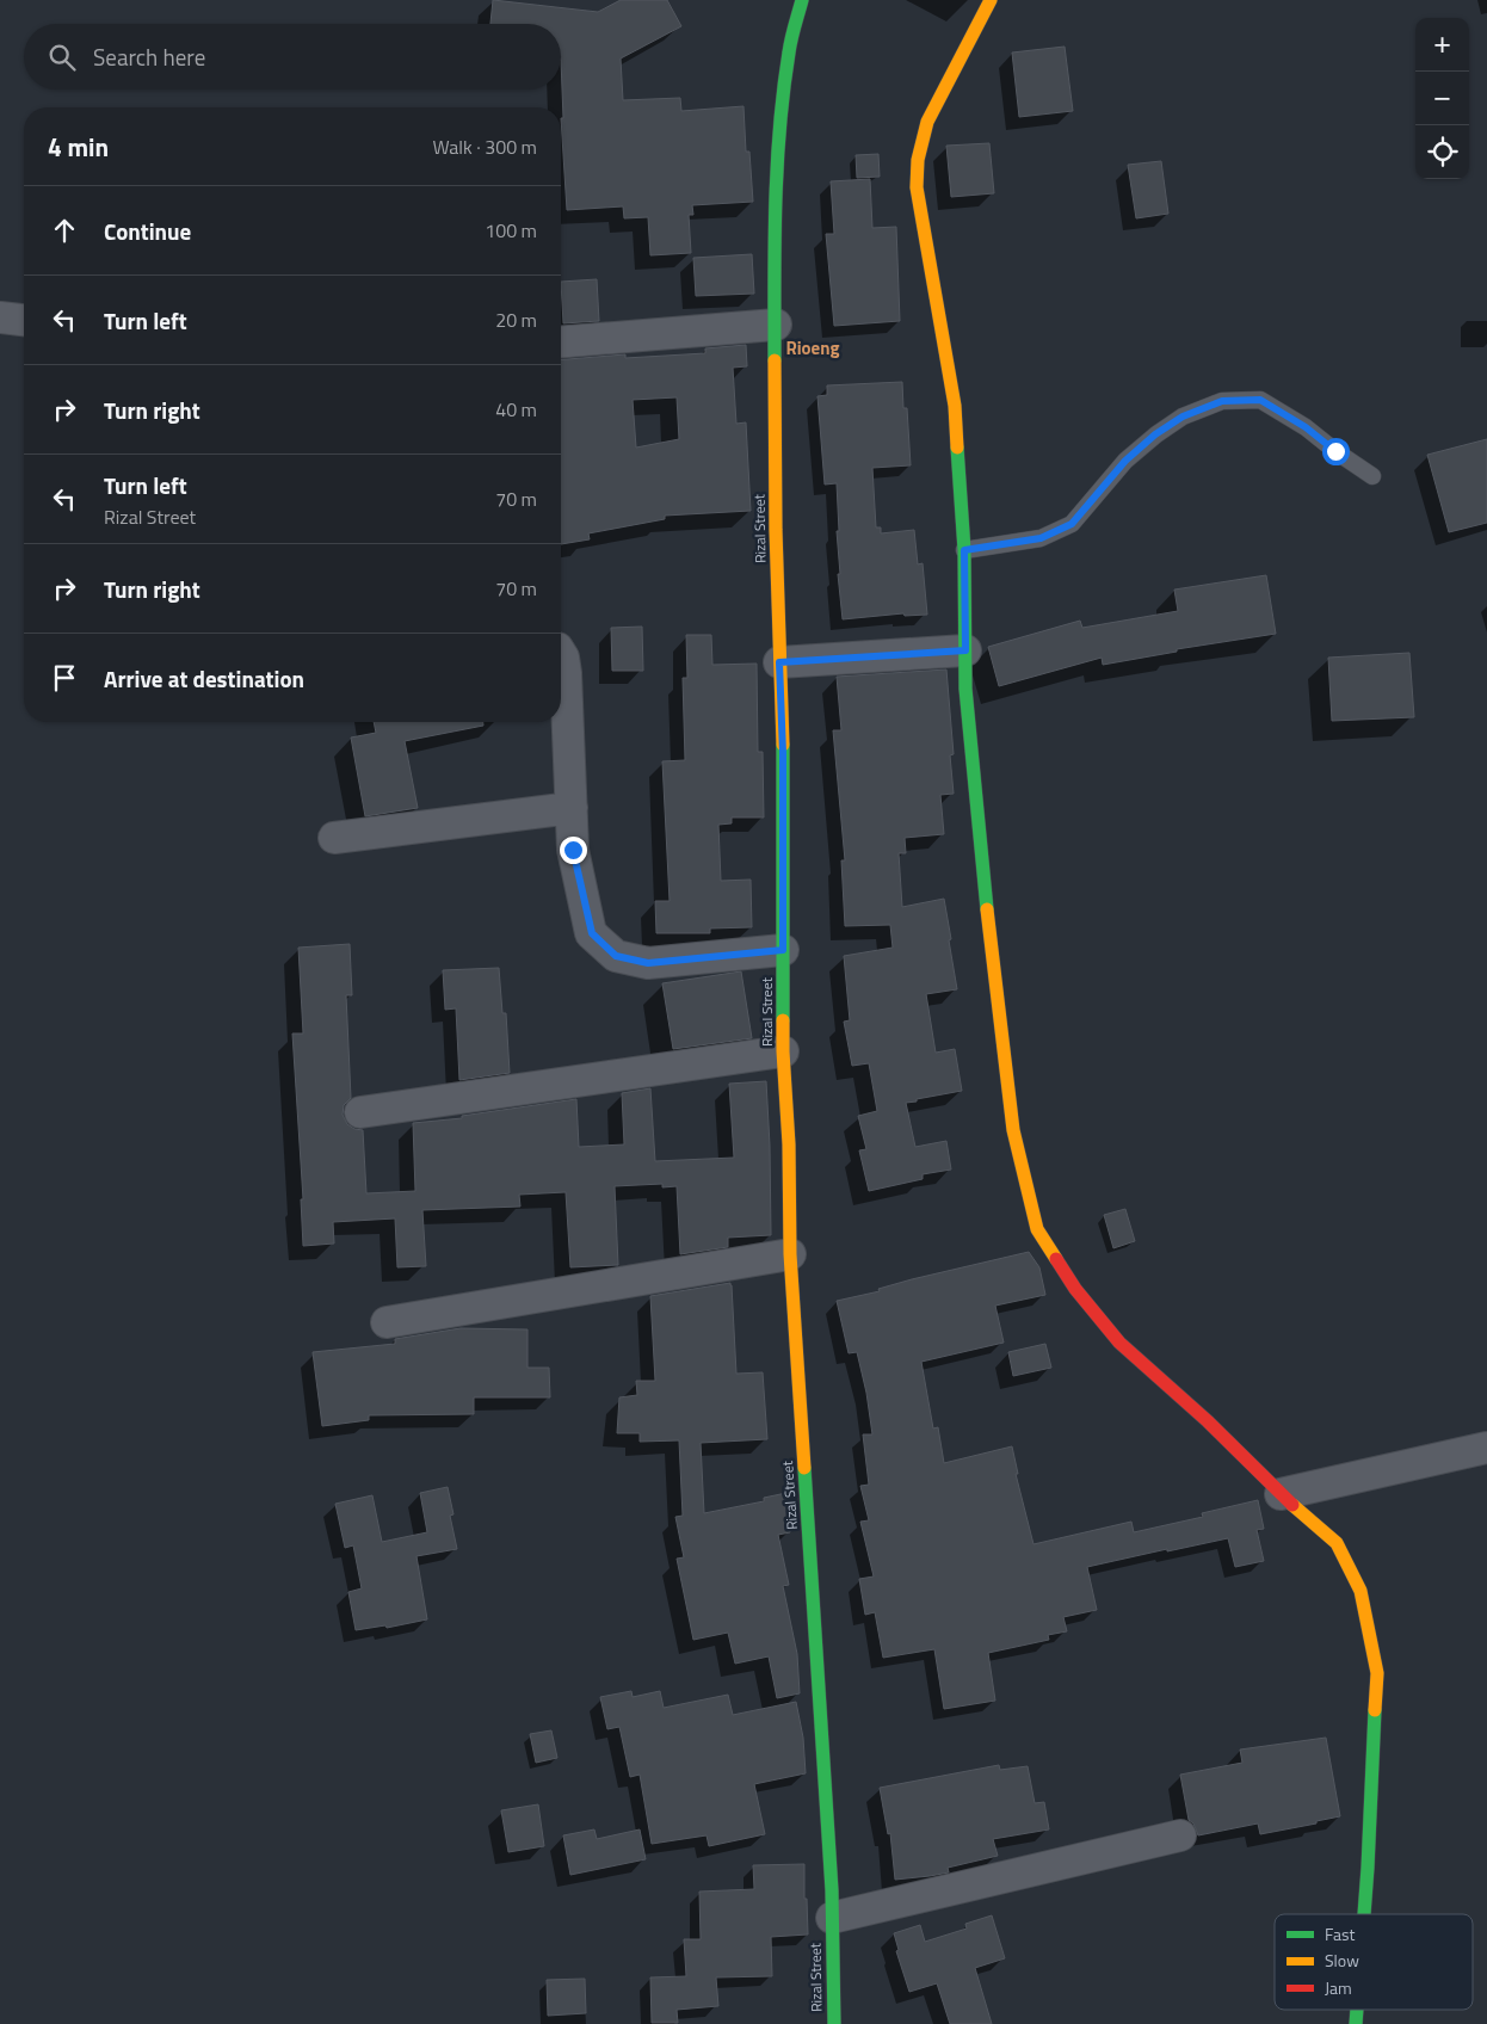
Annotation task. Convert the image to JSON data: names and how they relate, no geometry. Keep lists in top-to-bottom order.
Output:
{
  "streets": {
    "street": ["Rizal Street"]
  },
  "districts": ["Rioeng"],
  "legend": ["Fast", "Slow", "Jam"],
  "page": {
    "map_buttons": ["+", "−"],
    "search": "Search here",
    "heading": ["4 min", "Walk · 300 m"],
    "list": [
      ["Continue", "100 m"],
      ["Turn left", "20 m"],
      ["Turn right", "40 m"],
      ["Turn left", "Rizal Street", "70 m"],
      ["Turn right", "70 m"],
      "Arrive at destination"
    ]
  }
}
